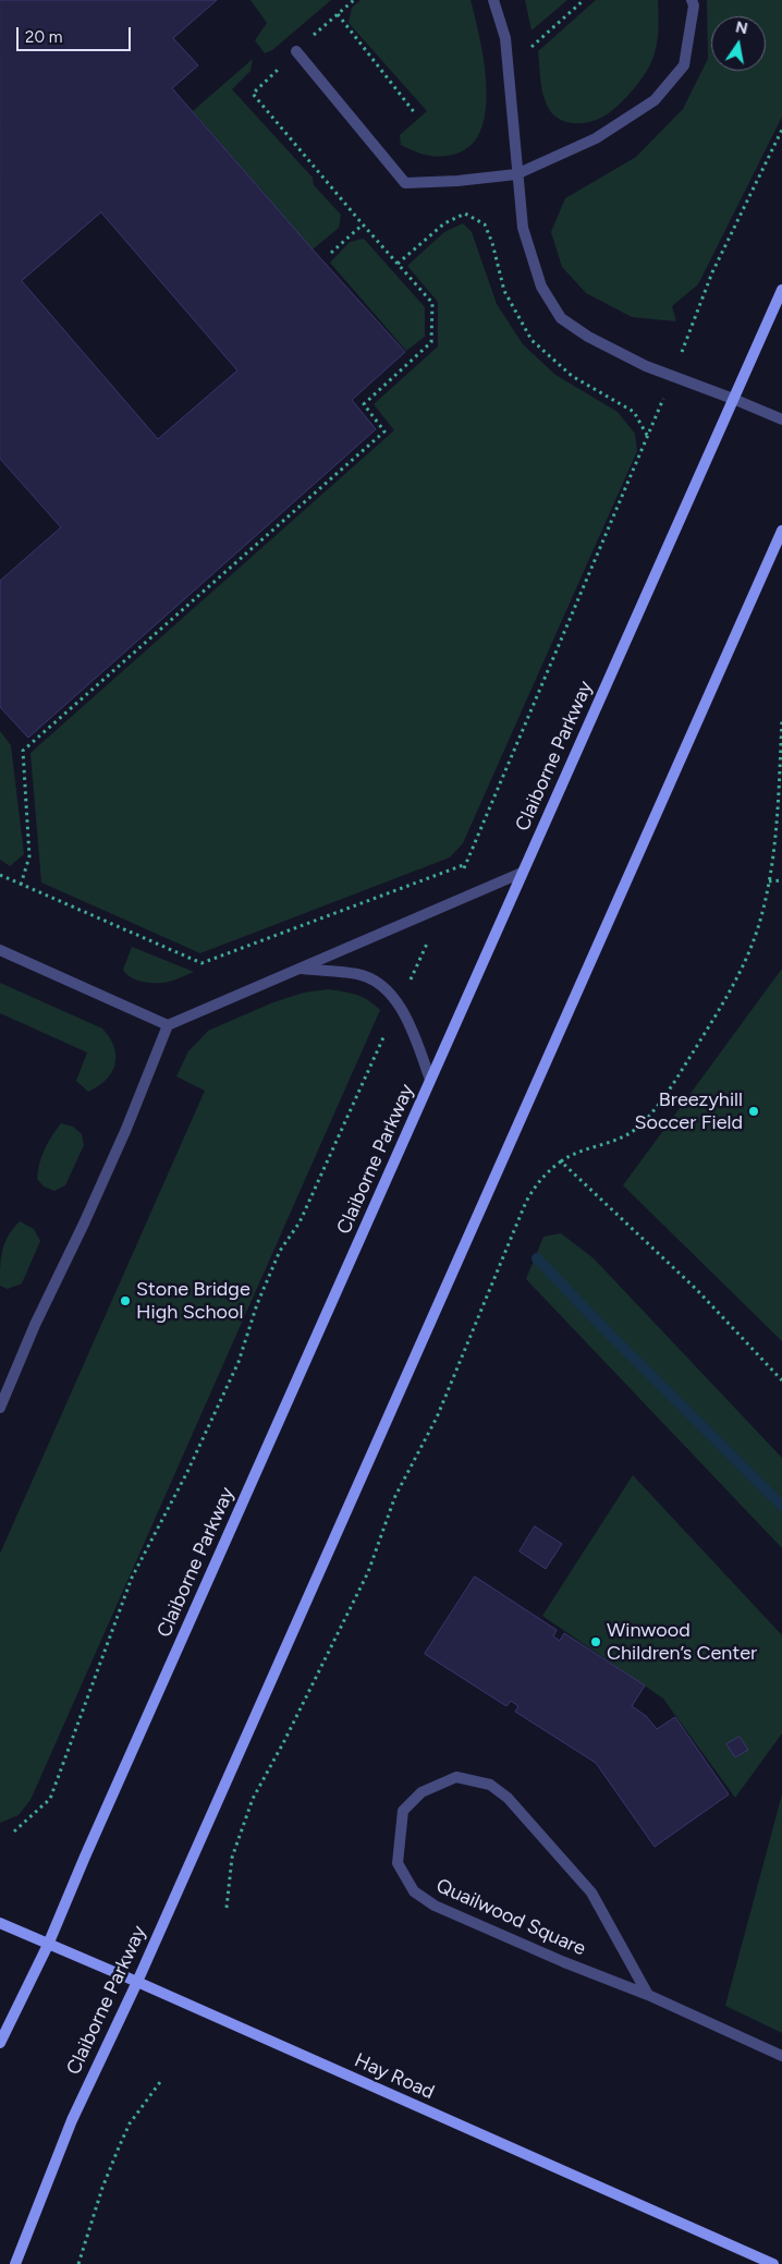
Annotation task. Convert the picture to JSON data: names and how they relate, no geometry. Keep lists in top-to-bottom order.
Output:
{
  "streets": {
    "main road": ["Claiborne Parkway", "Hay Road"],
    "street": ["Quailwood Square"]
  },
  "crossings": [
    ["Claiborne Parkway", "Hay Road"]
  ],
  "places": ["Breezyhill Soccer Field", "Stone Bridge High School", "Winwood Children’s Center"],
  "scale_bar": "20 m",
  "north": "top"
}
